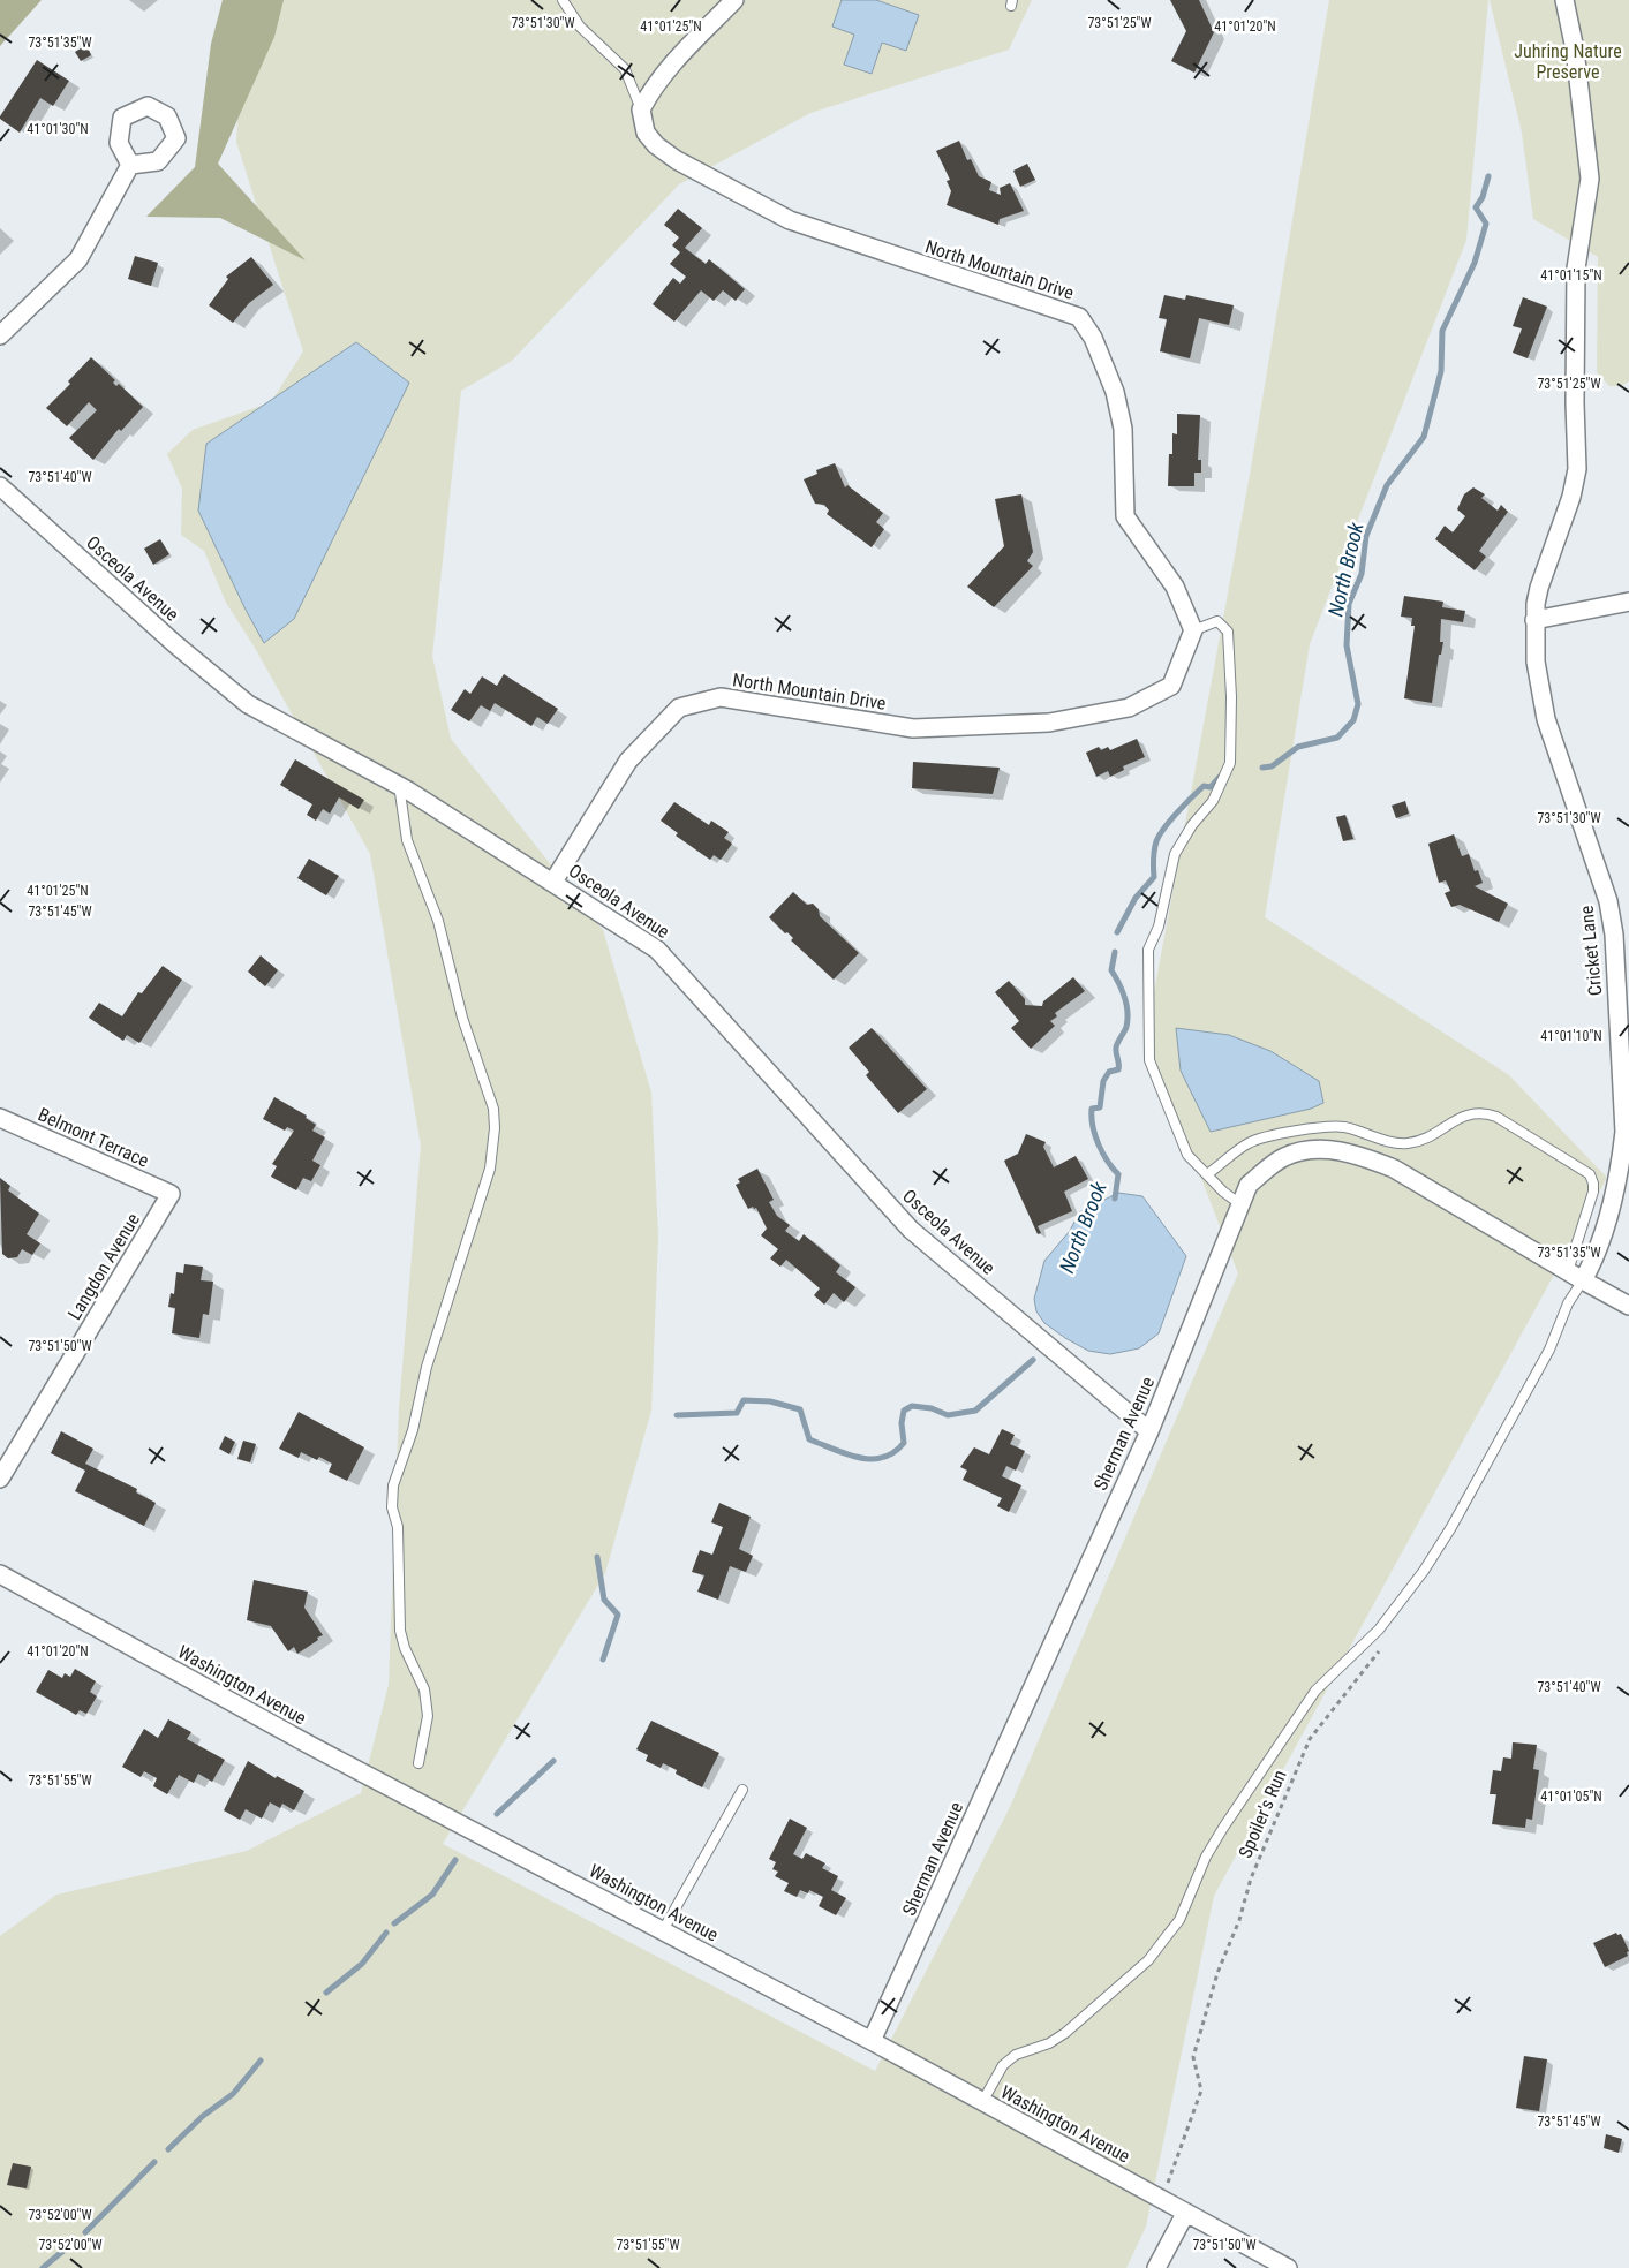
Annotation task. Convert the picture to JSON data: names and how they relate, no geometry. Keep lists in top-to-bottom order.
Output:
{
  "streets": {
    "street": [
      "North Mountain Drive",
      "Osceola Avenue",
      "Cricket Lane",
      "Belmont Terrace",
      "Langdon Avenue",
      "Sherman Avenue",
      "Washington Avenue"
    ],
    "path": ["Spoiler's Run"]
  },
  "crossings": [
    ["North Mountain Drive", "Osceola Avenue"],
    ["Osceola Avenue", "Sherman Avenue"],
    ["Cricket Lane", "Sherman Avenue"],
    ["Belmont Terrace", "Langdon Avenue"],
    ["Sherman Avenue", "Washington Avenue"],
    ["Washington Avenue", "Spoiler's Run"]
  ],
  "water": ["North Brook"],
  "parks": ["Juhring Nature Preserve"],
  "coordinates": [
    "73°51'30\"W",
    "73°51'25\"W",
    "41°01'25\"N",
    "41°01'20\"N",
    "73°51'35\"W",
    "41°01'30\"N",
    "41°01'15\"N",
    "73°51'40\"W",
    "73°51'45\"W",
    "41°01'10\"N",
    "73°51'50\"W",
    "73°51'55\"W",
    "41°01'05\"N",
    "73°52'00\"W"
  ]
}
